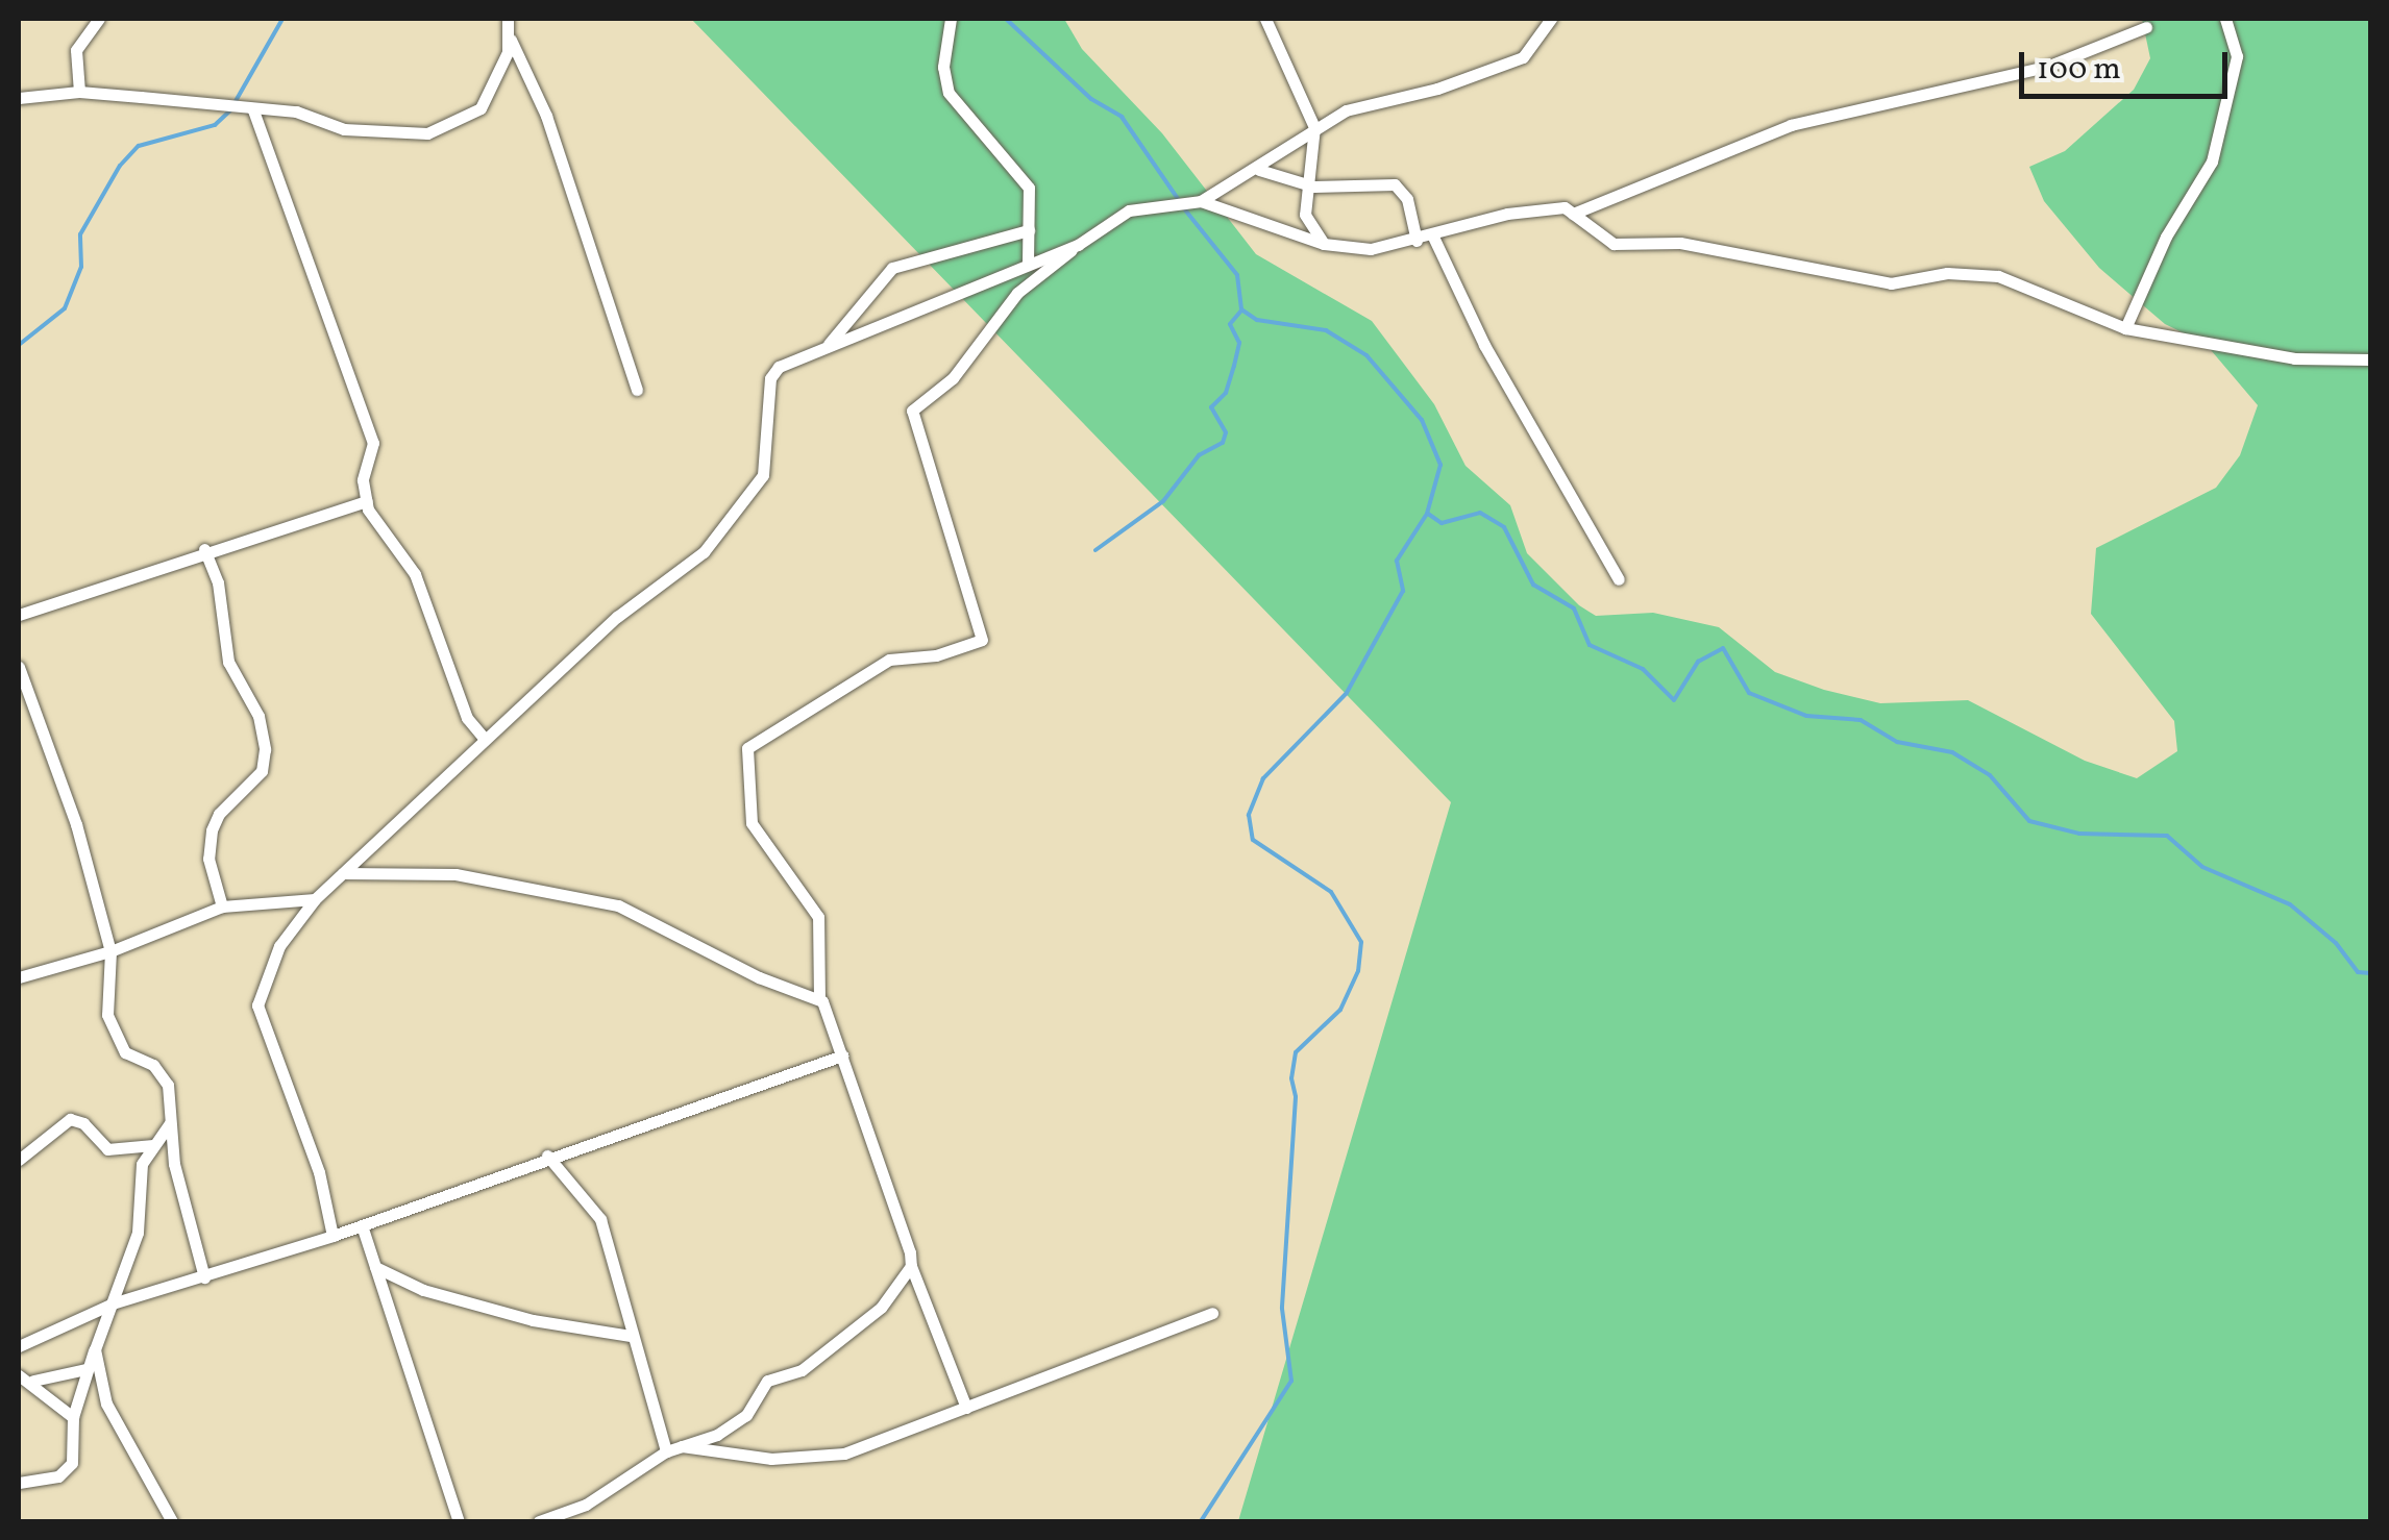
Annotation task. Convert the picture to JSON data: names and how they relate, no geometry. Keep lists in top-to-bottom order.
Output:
{
  "scale_bar": "100 m"
}
